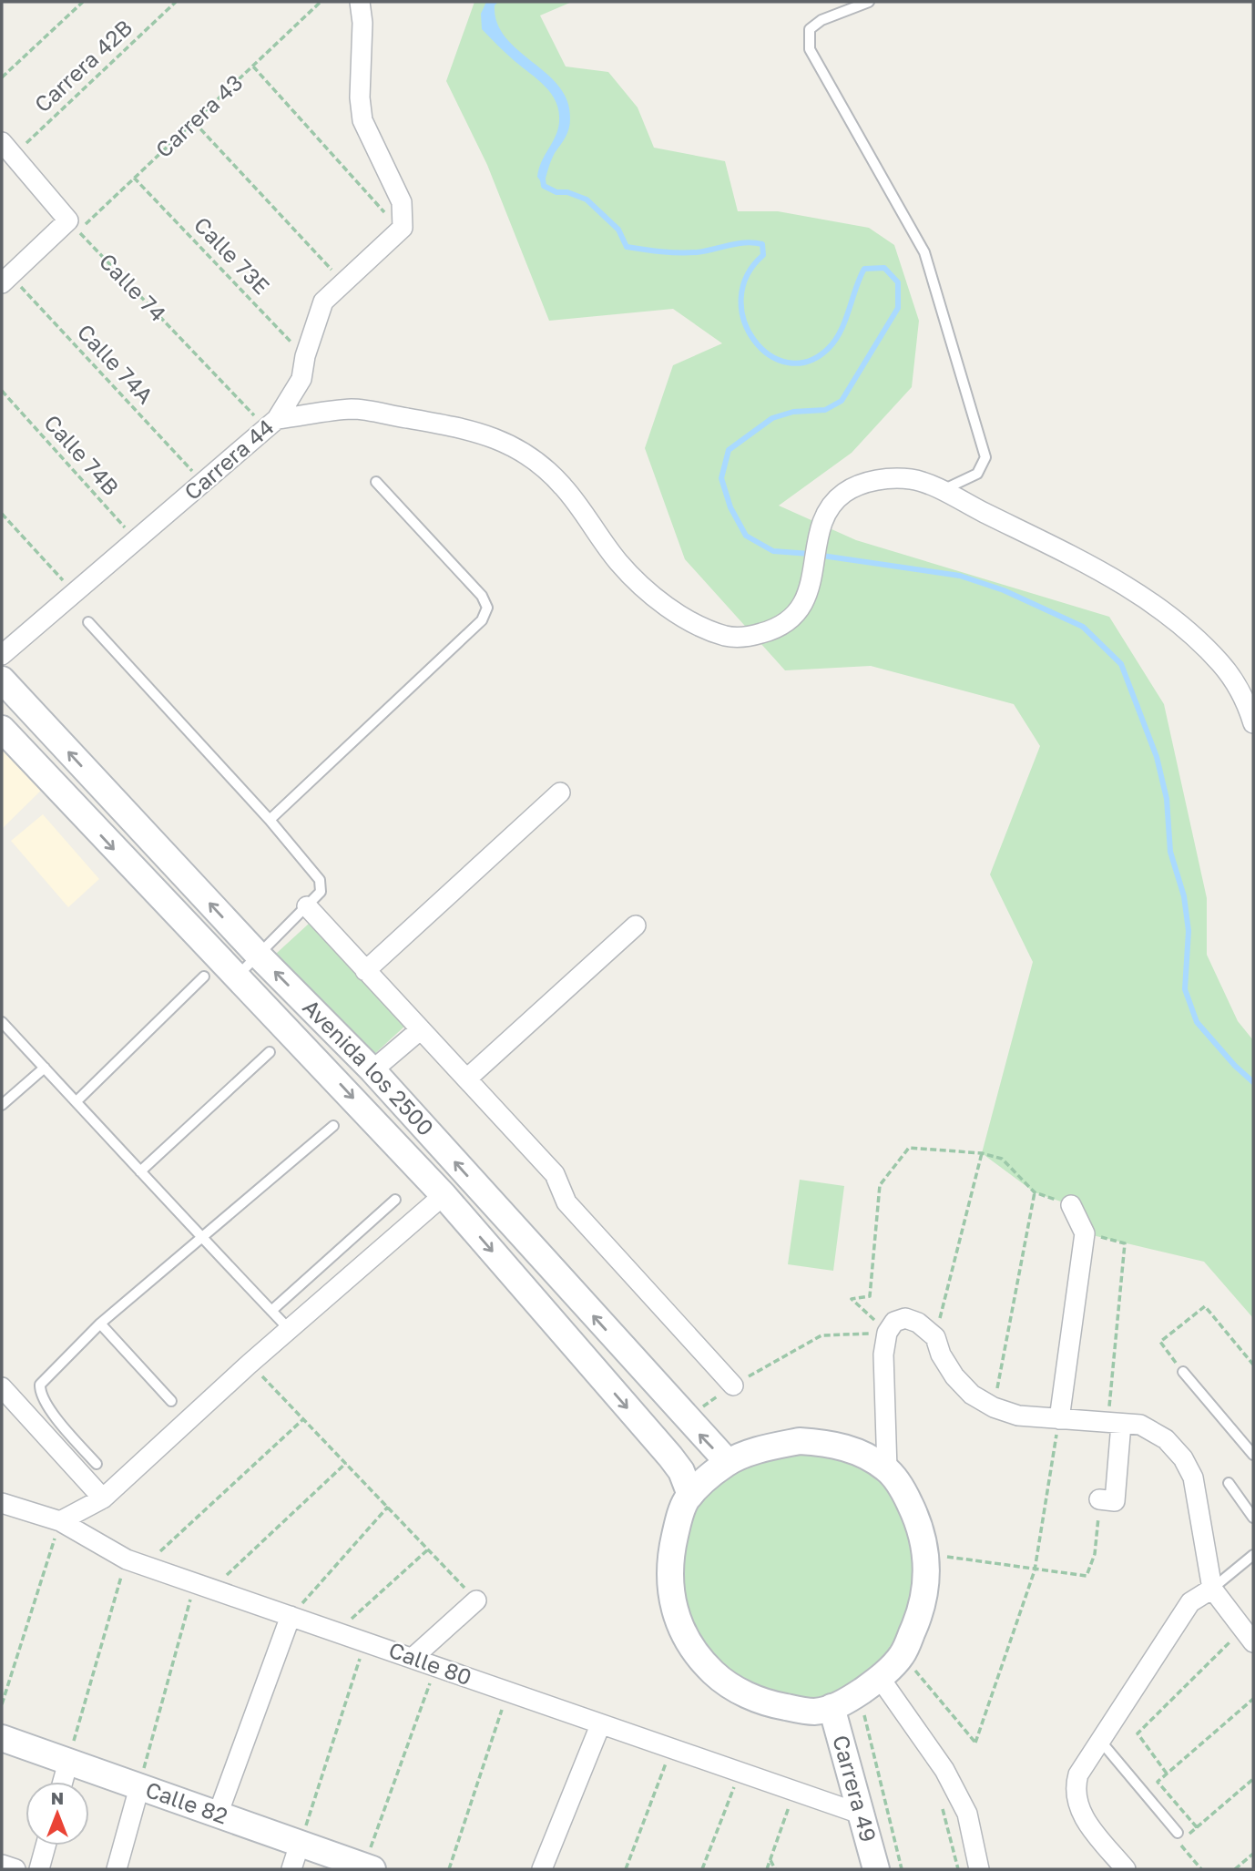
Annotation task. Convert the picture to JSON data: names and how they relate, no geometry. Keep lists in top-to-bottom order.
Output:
{
  "streets": {
    "main road": ["Avenida los 2500", "Carrera 49", "Calle 82"],
    "street": ["Carrera 44", "Calle 80"],
    "path": [
      "Carrera 42B",
      "Carrera 43",
      "Calle 73E",
      "Calle 74",
      "Calle 74A",
      "Calle 74B"
    ]
  },
  "crossings": [
    ["Carrera 43", "Calle 73E"],
    ["Carrera 43", "Calle 74"],
    ["Calle 73E", "Carrera 44"],
    ["Calle 74", "Carrera 44"],
    ["Calle 74A", "Carrera 44"],
    ["Calle 74B", "Carrera 44"],
    ["Calle 80", "Carrera 49"]
  ],
  "north": "top"
}
